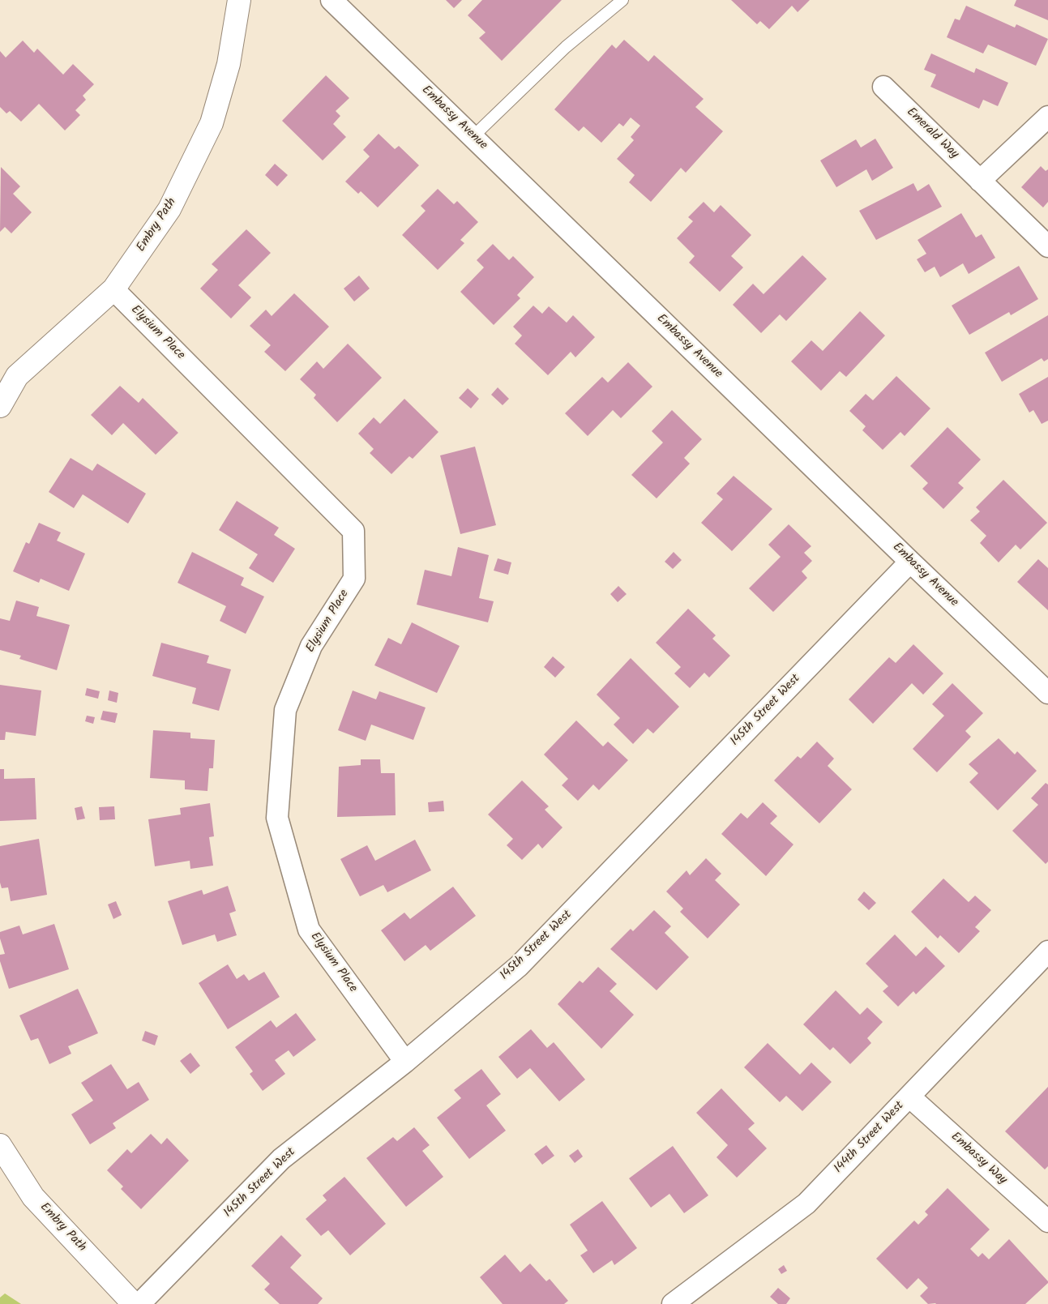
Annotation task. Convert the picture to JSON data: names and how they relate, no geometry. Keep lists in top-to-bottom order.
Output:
{
  "streets": {
    "street": [
      "Embassy Avenue",
      "Emerald Way",
      "Embry Path",
      "Elysium Place",
      "145th Street West",
      "144th Street West",
      "Embassy Way"
    ]
  },
  "crossings": [
    ["Embassy Avenue", "145th Street West"],
    ["Embry Path", "Elysium Place"],
    ["Elysium Place", "145th Street West"],
    ["144th Street West", "Embassy Way"]
  ]
}
